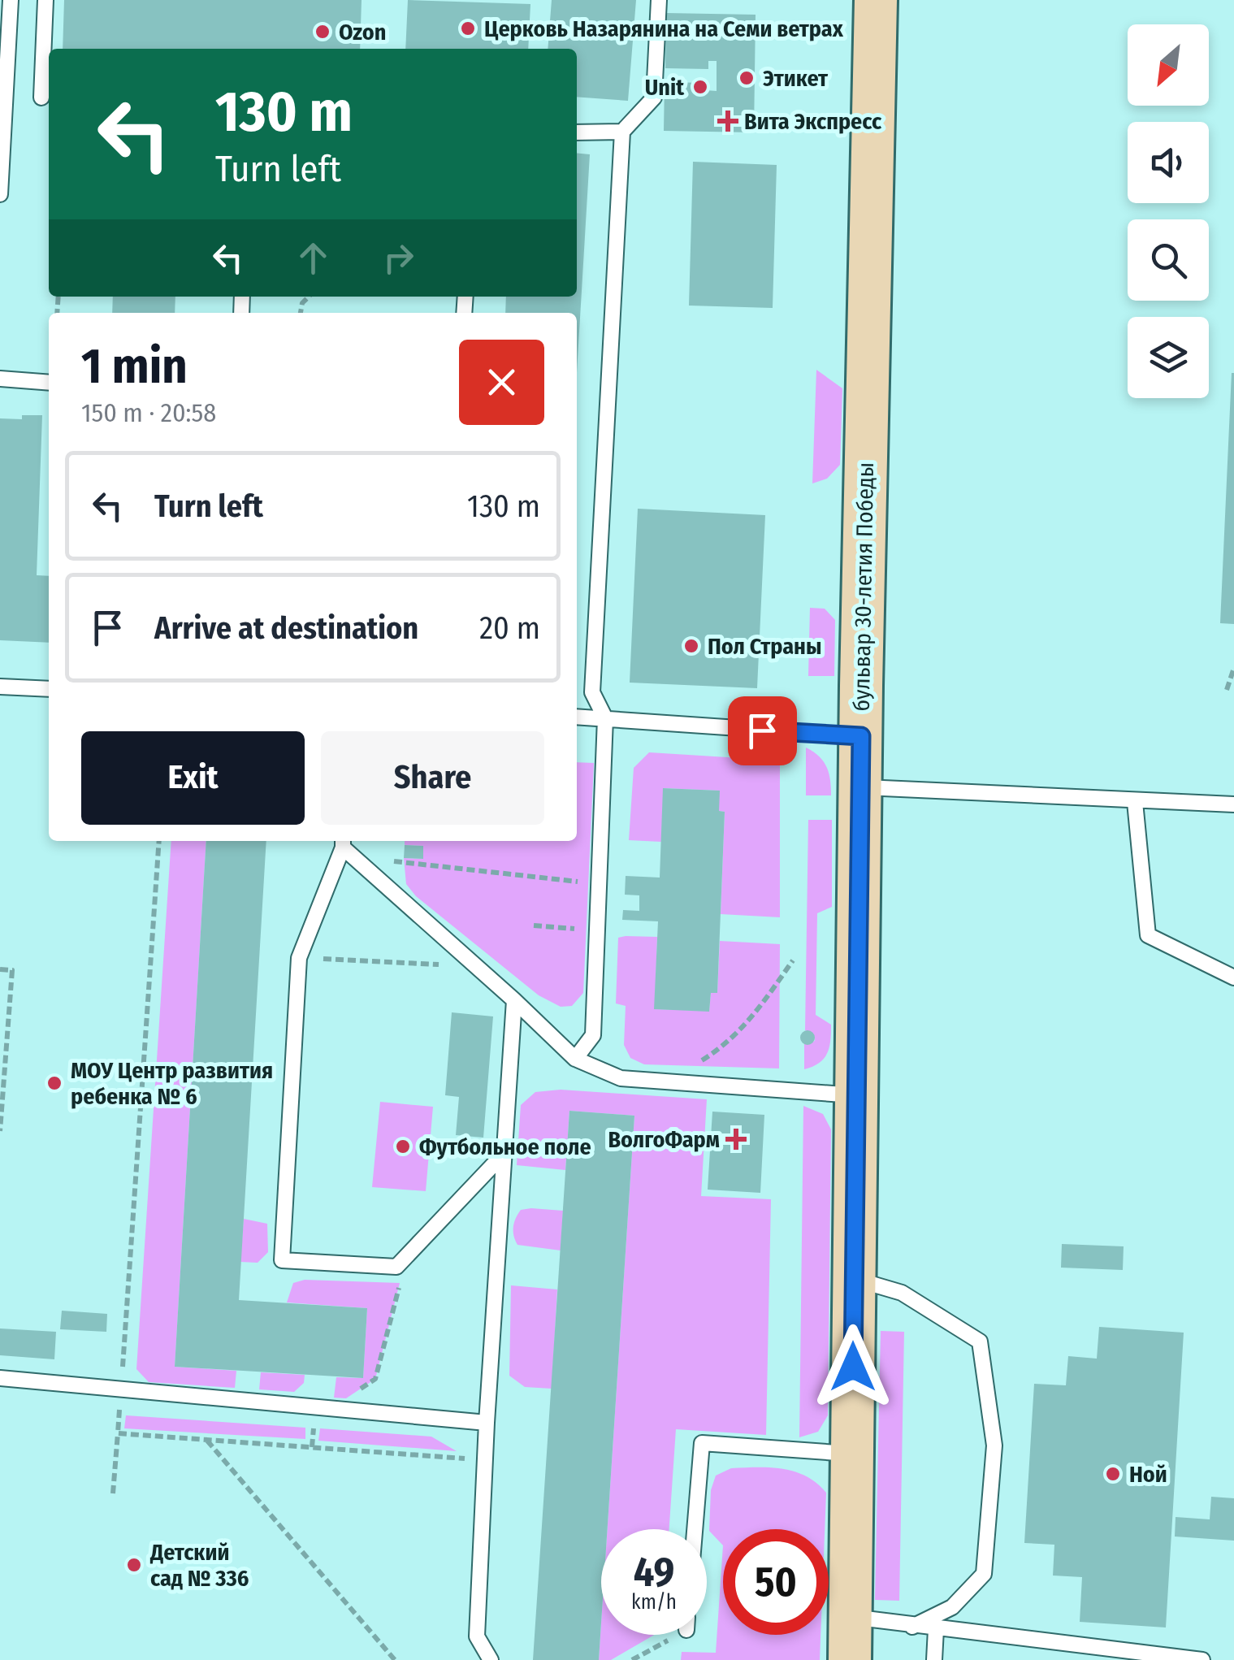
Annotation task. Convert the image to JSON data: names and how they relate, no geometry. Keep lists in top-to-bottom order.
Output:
{
  "streets": {
    "main road": ["бульвар 30-летия Победы"]
  },
  "places": {
    "other": [
      "Церковь Назарянина на Семи ветрах",
      "Ozon",
      "Этикет",
      "Unit",
      "Пол Страны",
      "МОУ Центр развития ребенка № 6",
      "Футбольное поле",
      "Ной",
      "Детский сад № 336"
    ],
    "health": ["Вита Экспресс", "ВолгоФарм"]
  },
  "north": "bottom left",
  "page": {
    "turn": ["130 m", "Turn left"],
    "heading": ["1 min", "150 m · 20:58"],
    "list": [
      {
        "name": "Turn left",
        "value": "130 m"
      },
      {
        "name": "Arrive at destination",
        "value": "20 m"
      }
    ],
    "buttons": ["Exit", "Share"],
    "speed": "49 km/h",
    "limit": "50"
  }
}
